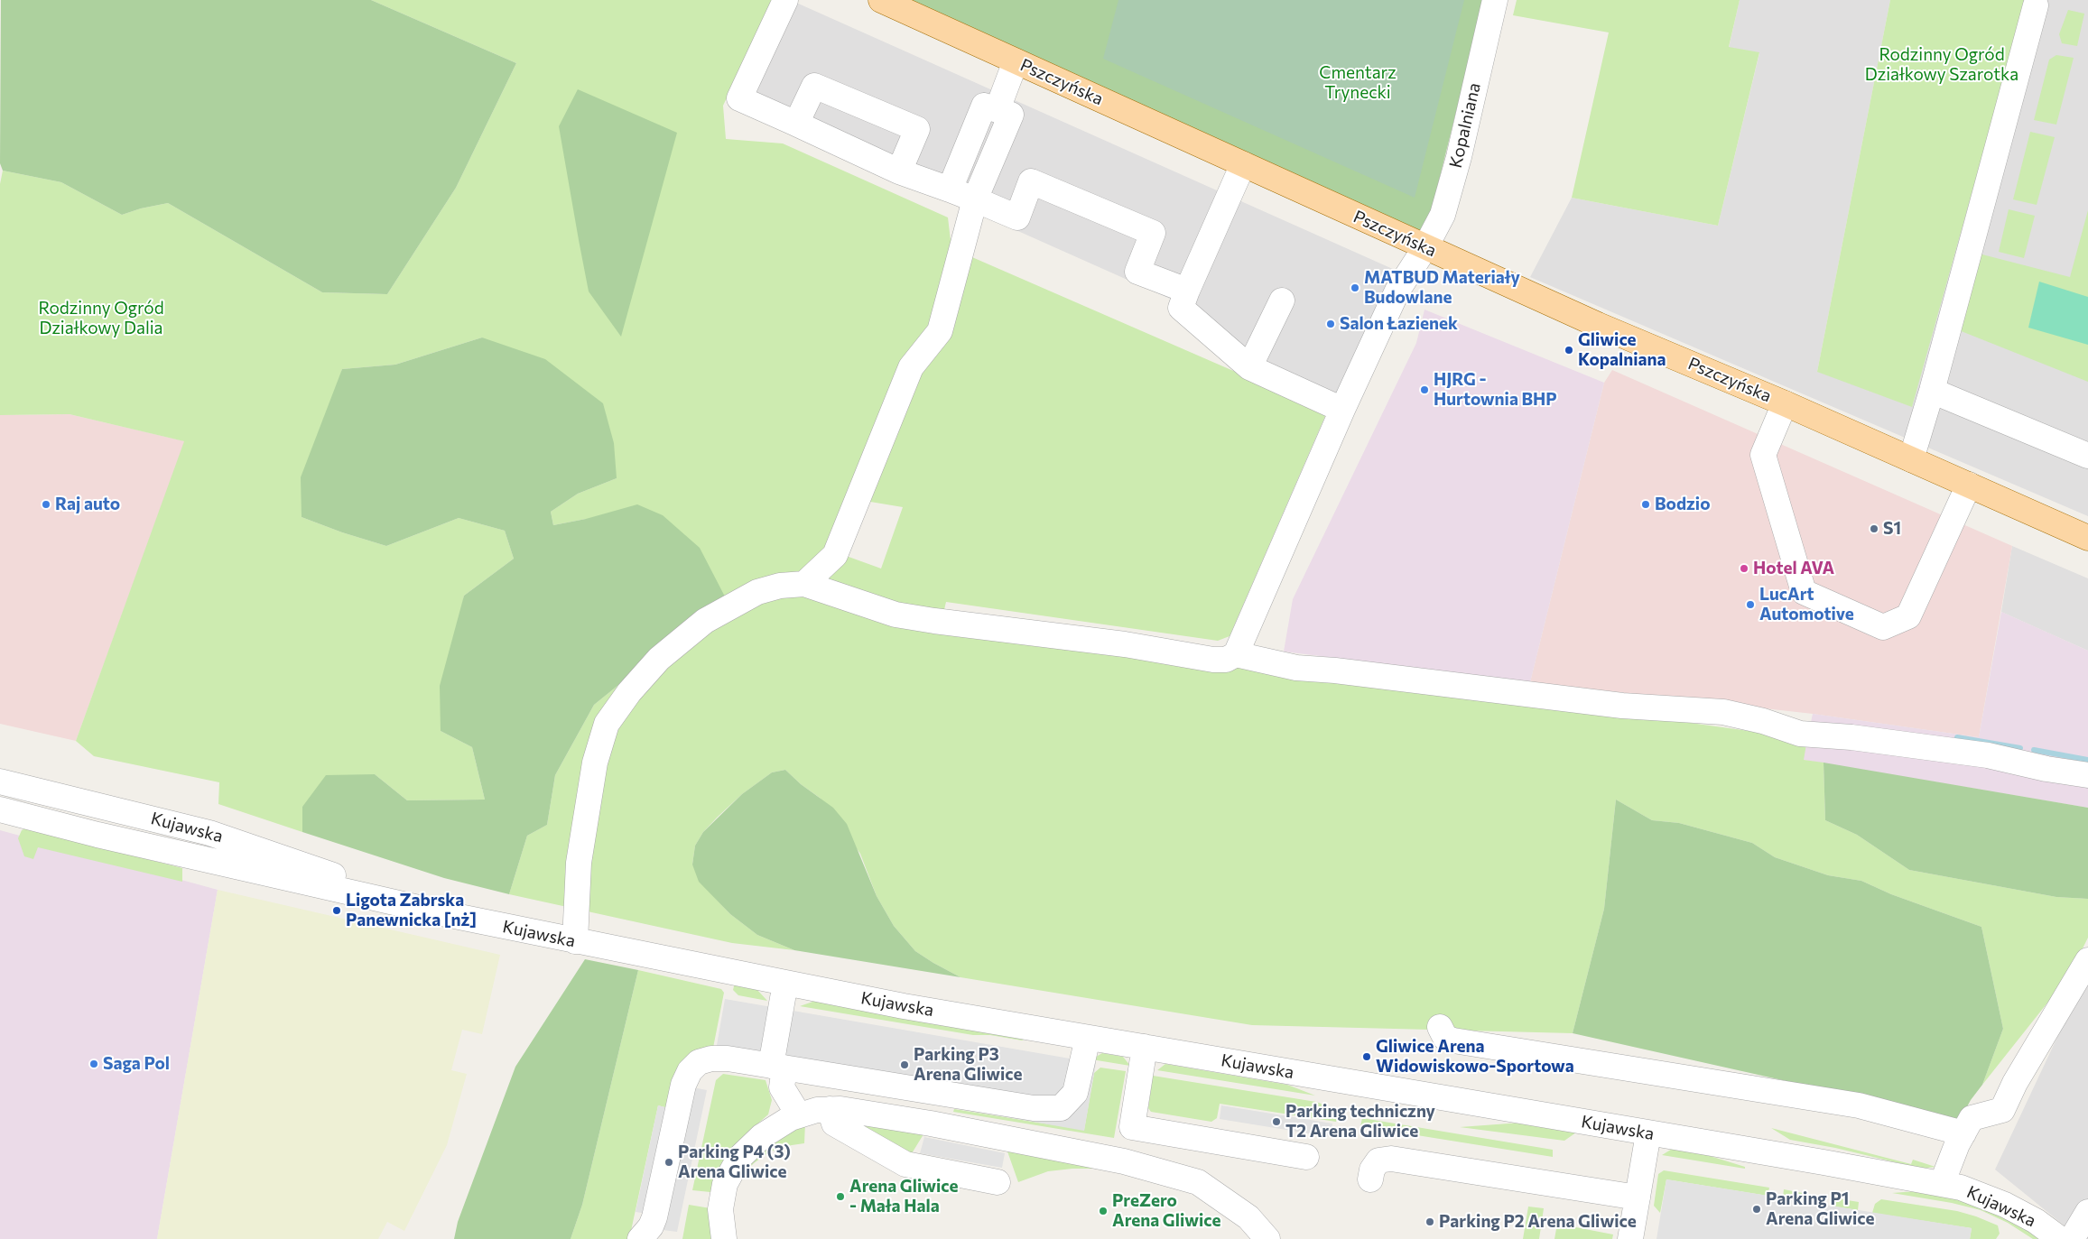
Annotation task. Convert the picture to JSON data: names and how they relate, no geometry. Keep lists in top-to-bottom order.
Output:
{
  "streets": {
    "main road": ["Pszczyńska"],
    "street": ["Kopalniana", "Kujawska"]
  },
  "crossings": [
    ["Pszczyńska", "Kopalniana"]
  ],
  "parks": ["Rodzinny Ogród Działkowy Szarotka", "Cmentarz Trynecki", "Rodzinny Ogród Działkowy Dalia"],
  "places": [
    "MATBUD Materiały Budowlane",
    "Salon Łazienek",
    "Gliwice Kopalniana",
    "HJRG - Hurtownia BHP",
    "Raj auto",
    "Bodzio",
    "S1",
    "Hotel AVA",
    "LucArt Automotive",
    "Ligota Zabrska Panewnicka [nż]",
    "Gliwice Arena Widowiskowo-Sportowa",
    "Saga Pol",
    "Parking P3 Arena Gliwice",
    "Parking techniczny T2 Arena Gliwice",
    "Parking P4 (3) Arena Gliwice",
    "Arena Gliwice - Mała Hala",
    "Parking P1 Arena Gliwice",
    "PreZero Arena Gliwice",
    "Parking P2 Arena Gliwice"
  ]
}
